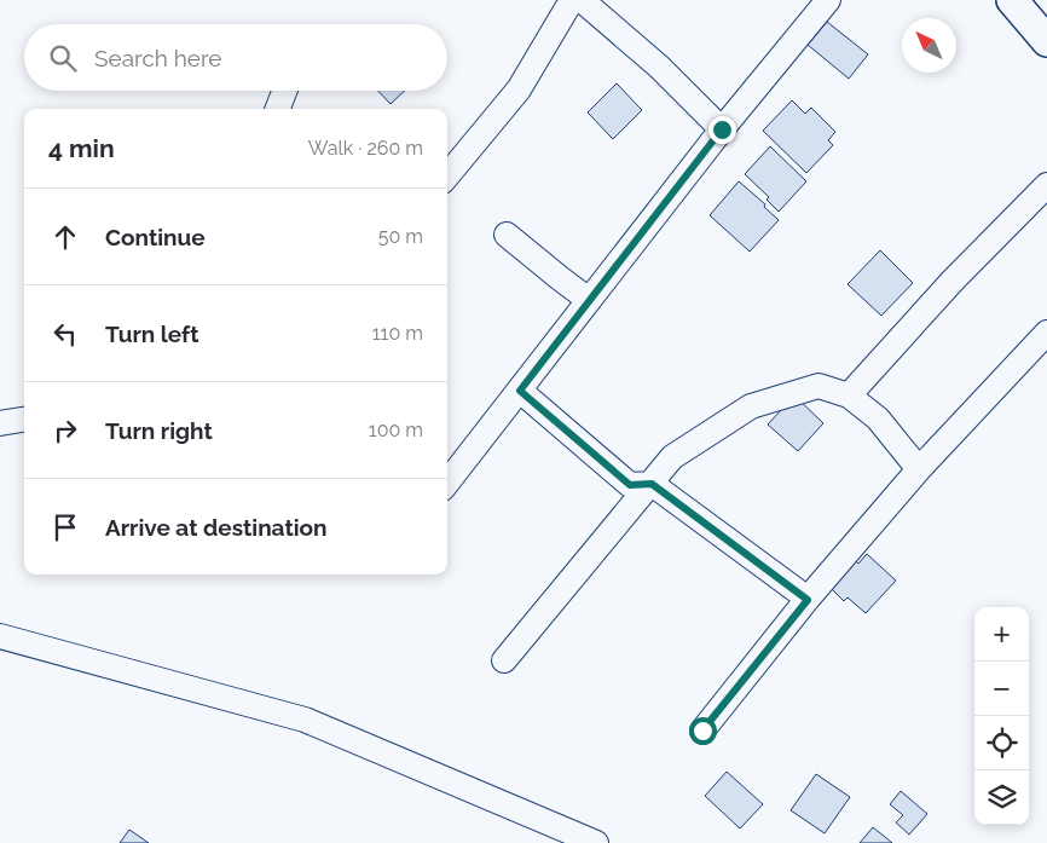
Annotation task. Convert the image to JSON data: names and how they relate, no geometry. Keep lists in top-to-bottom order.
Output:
{
  "north": "top left",
  "page": {
    "search": "Search here",
    "heading": ["4 min", "Walk · 260 m"],
    "list": [
      ["Continue", "50 m"],
      ["Turn left", "110 m"],
      ["Turn right", "100 m"],
      "Arrive at destination"
    ],
    "map_buttons": ["+", "−"]
  }
}
